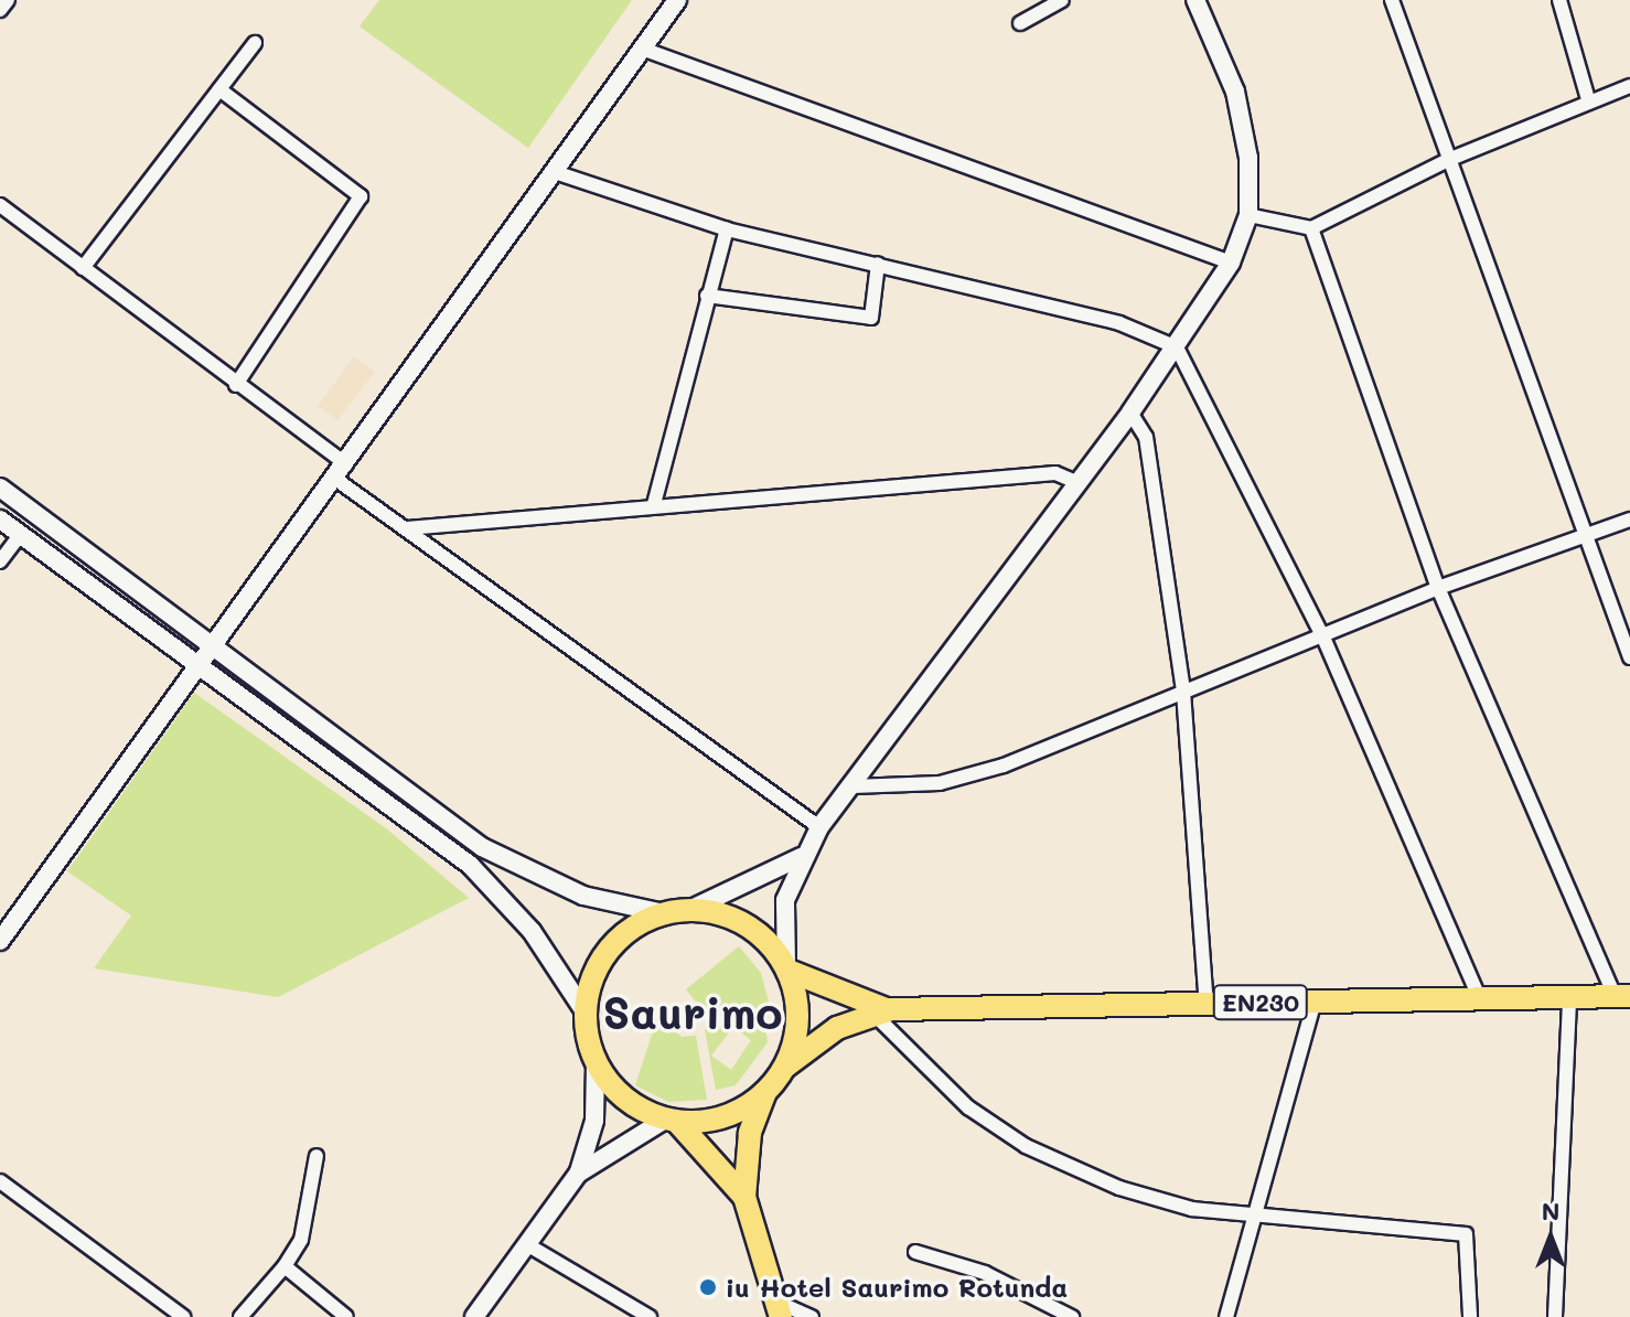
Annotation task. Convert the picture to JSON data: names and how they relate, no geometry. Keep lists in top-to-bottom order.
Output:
{
  "streets": {
    "main road": ["EN230"]
  },
  "districts": ["Saurimo"],
  "places": ["iu Hotel Saurimo Rotunda"],
  "north": "top"
}
